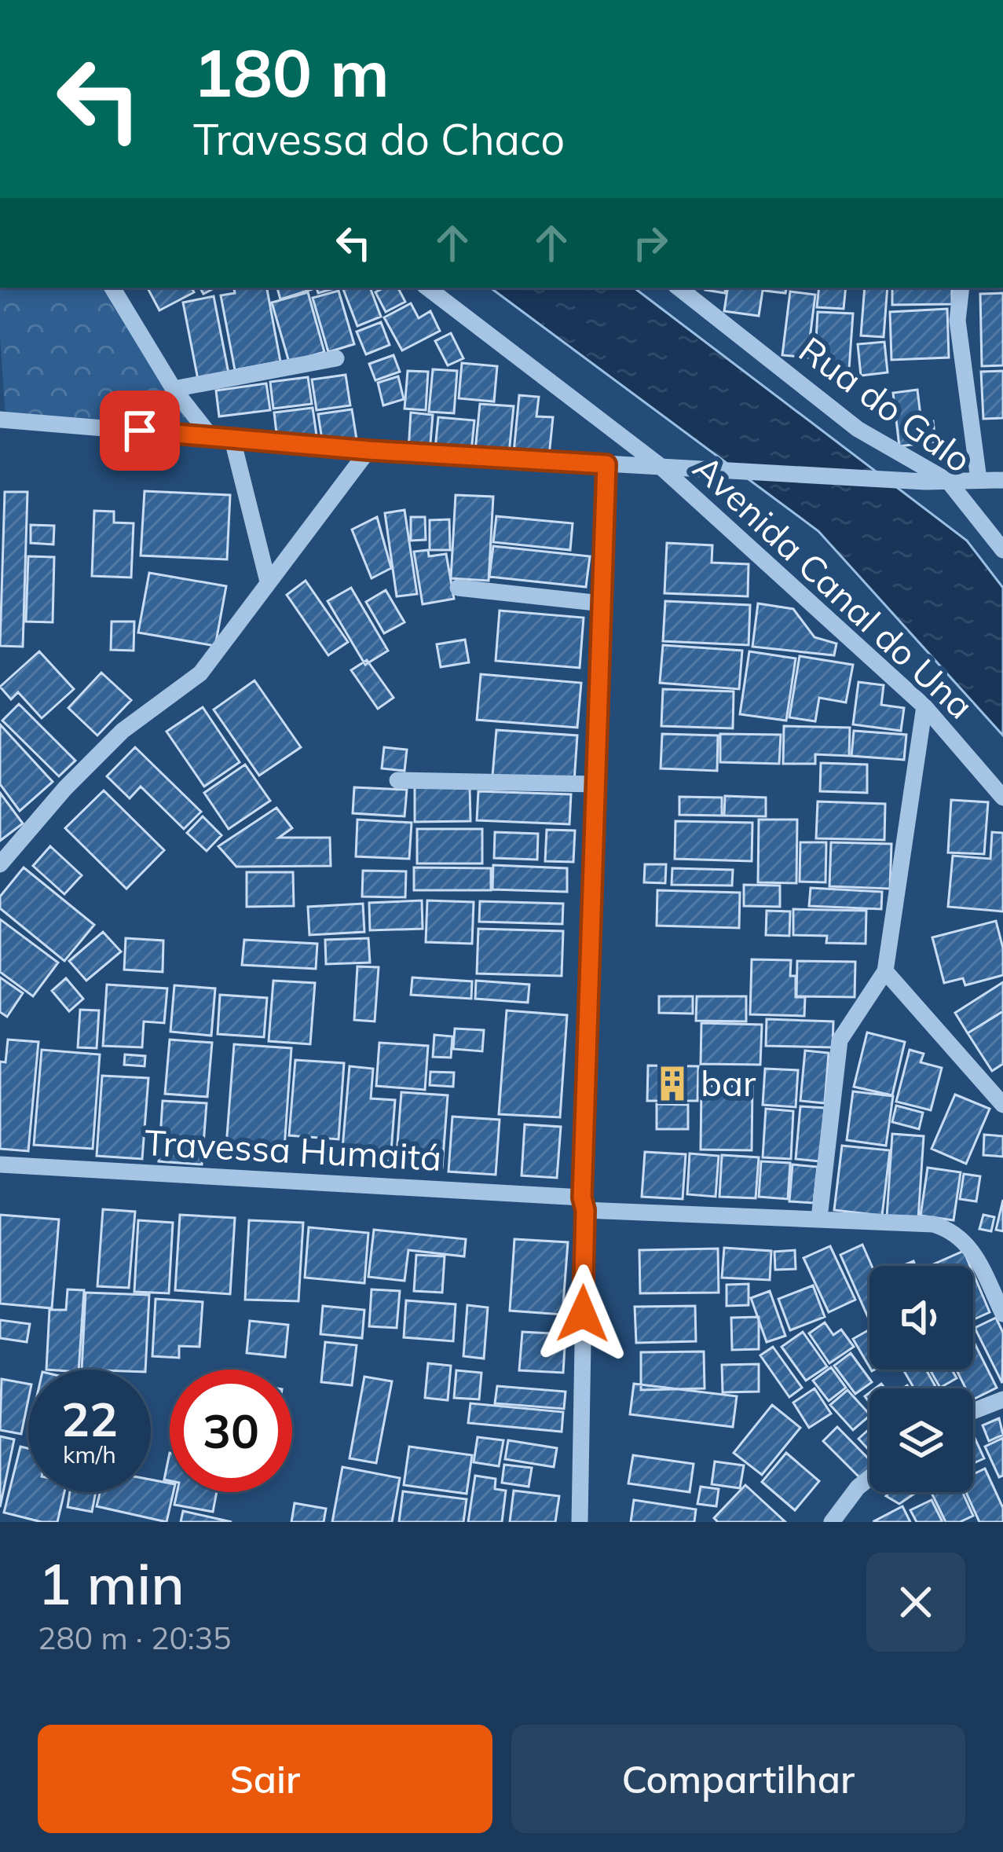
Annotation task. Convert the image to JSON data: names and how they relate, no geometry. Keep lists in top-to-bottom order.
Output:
{
  "streets": {
    "street": ["Rua do Galo", "Avenida Canal do Una", "Travessa Humaitá"]
  },
  "places": {
    "building": ["bar"]
  },
  "page": {
    "turn": ["180 m", "Travessa do Chaco"],
    "speed": "22 km/h",
    "limit": "30",
    "heading": ["1 min", "280 m · 20:35"],
    "buttons": ["Sair", "Compartilhar"]
  }
}
